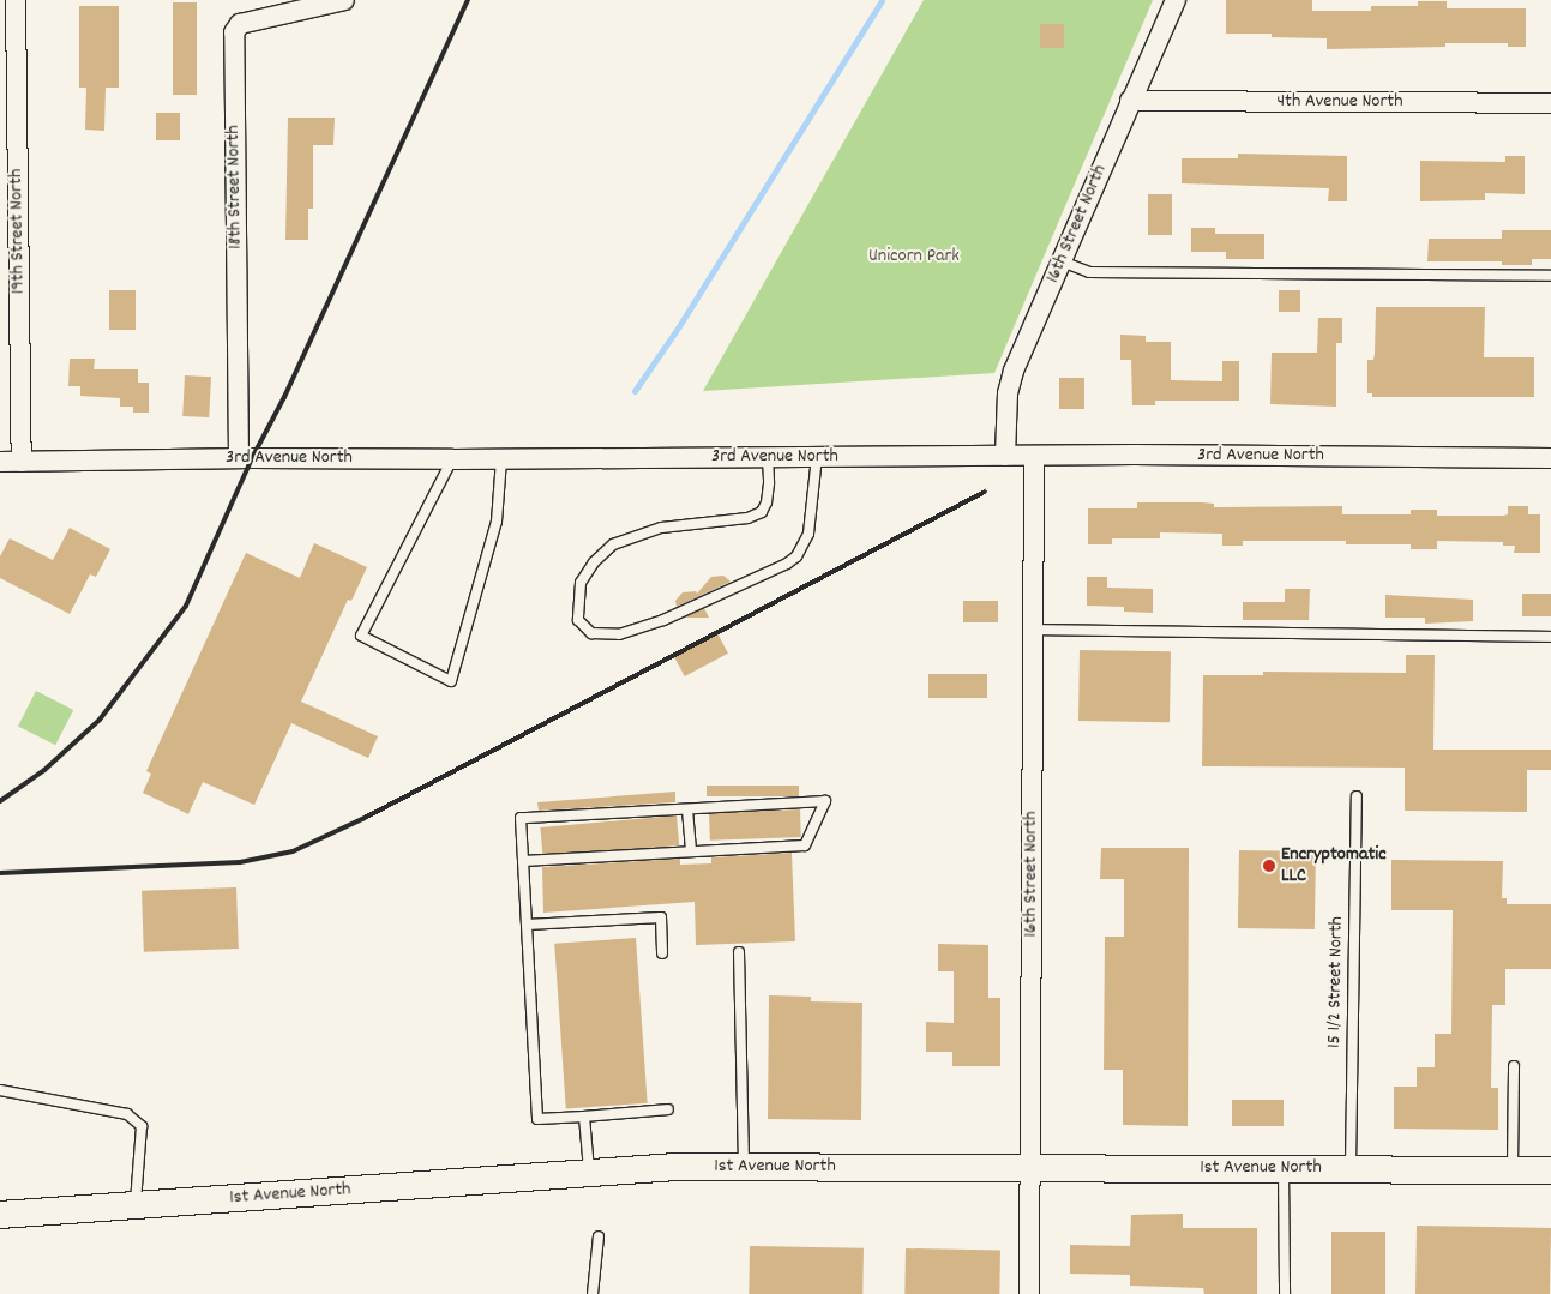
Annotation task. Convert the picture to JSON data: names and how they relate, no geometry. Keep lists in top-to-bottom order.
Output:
{
  "streets": {
    "street": [
      "4th Avenue North",
      "18th Street North",
      "16th Street North",
      "19th Street North",
      "3rd Avenue North",
      "1st Avenue North"
    ],
    "lane": ["15 1/2 Street North"]
  },
  "crossings": [
    ["4th Avenue North", "16th Street North"],
    ["18th Street North", "3rd Avenue North"],
    ["16th Street North", "3rd Avenue North"],
    ["16th Street North", "1st Avenue North"],
    ["19th Street North", "3rd Avenue North"],
    ["15 1/2 Street North", "1st Avenue North"]
  ],
  "parks": ["Unicorn Park"],
  "places": ["Encryptomatic LLC"]
}
